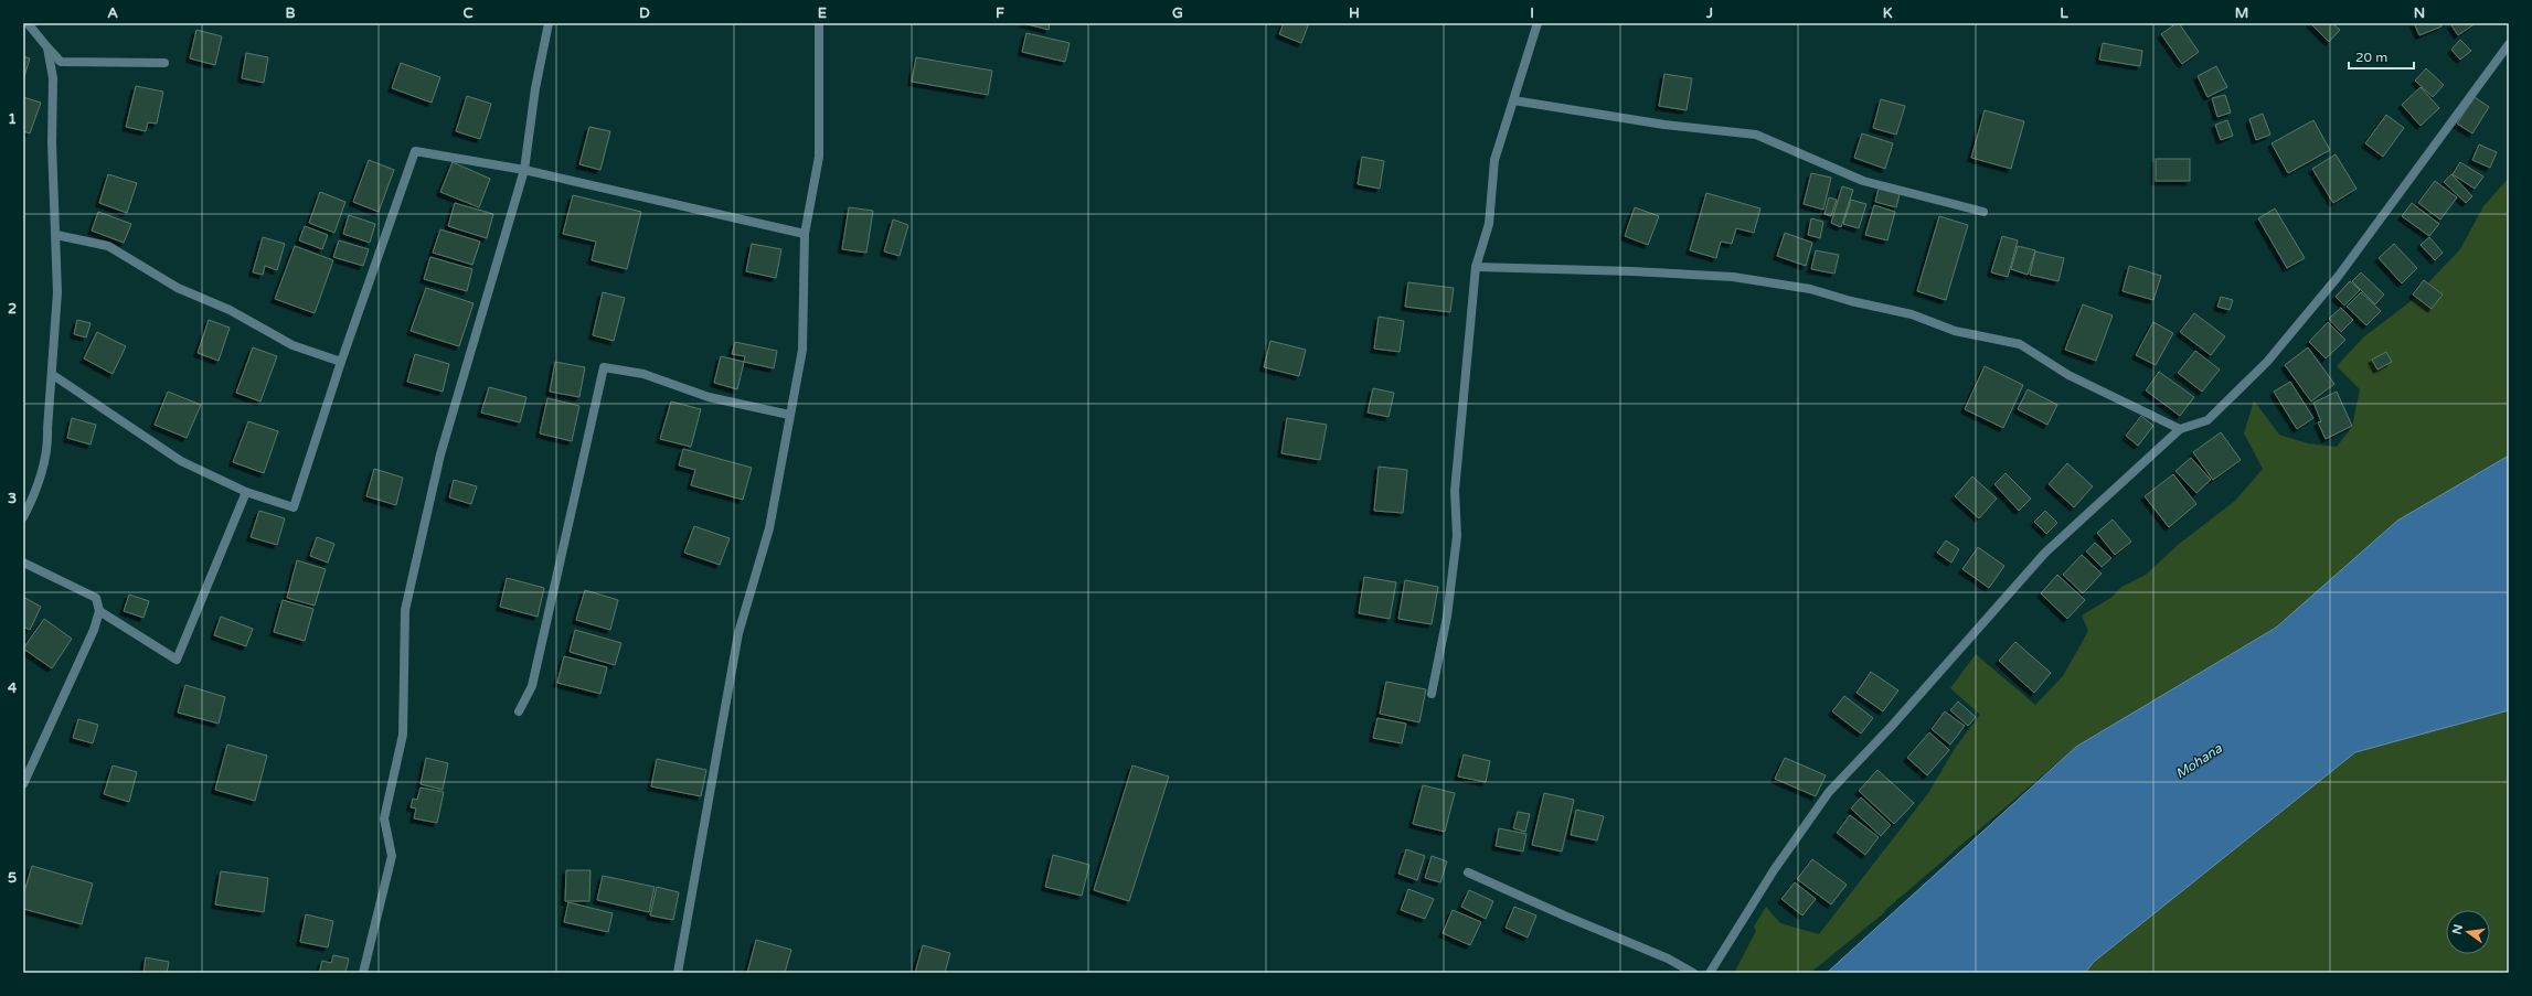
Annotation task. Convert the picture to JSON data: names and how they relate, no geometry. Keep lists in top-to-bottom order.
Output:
{
  "water": ["Mohana"],
  "scale_bar": "20 m",
  "north": "left",
  "grid": {
    "columns": [
      "A",
      "B",
      "C",
      "D",
      "E",
      "F",
      "G",
      "H",
      "I",
      "J",
      "K",
      "L",
      "M",
      "N"
    ],
    "rows": [
      "1",
      "2",
      "3",
      "4",
      "5"
    ]
  }
}
